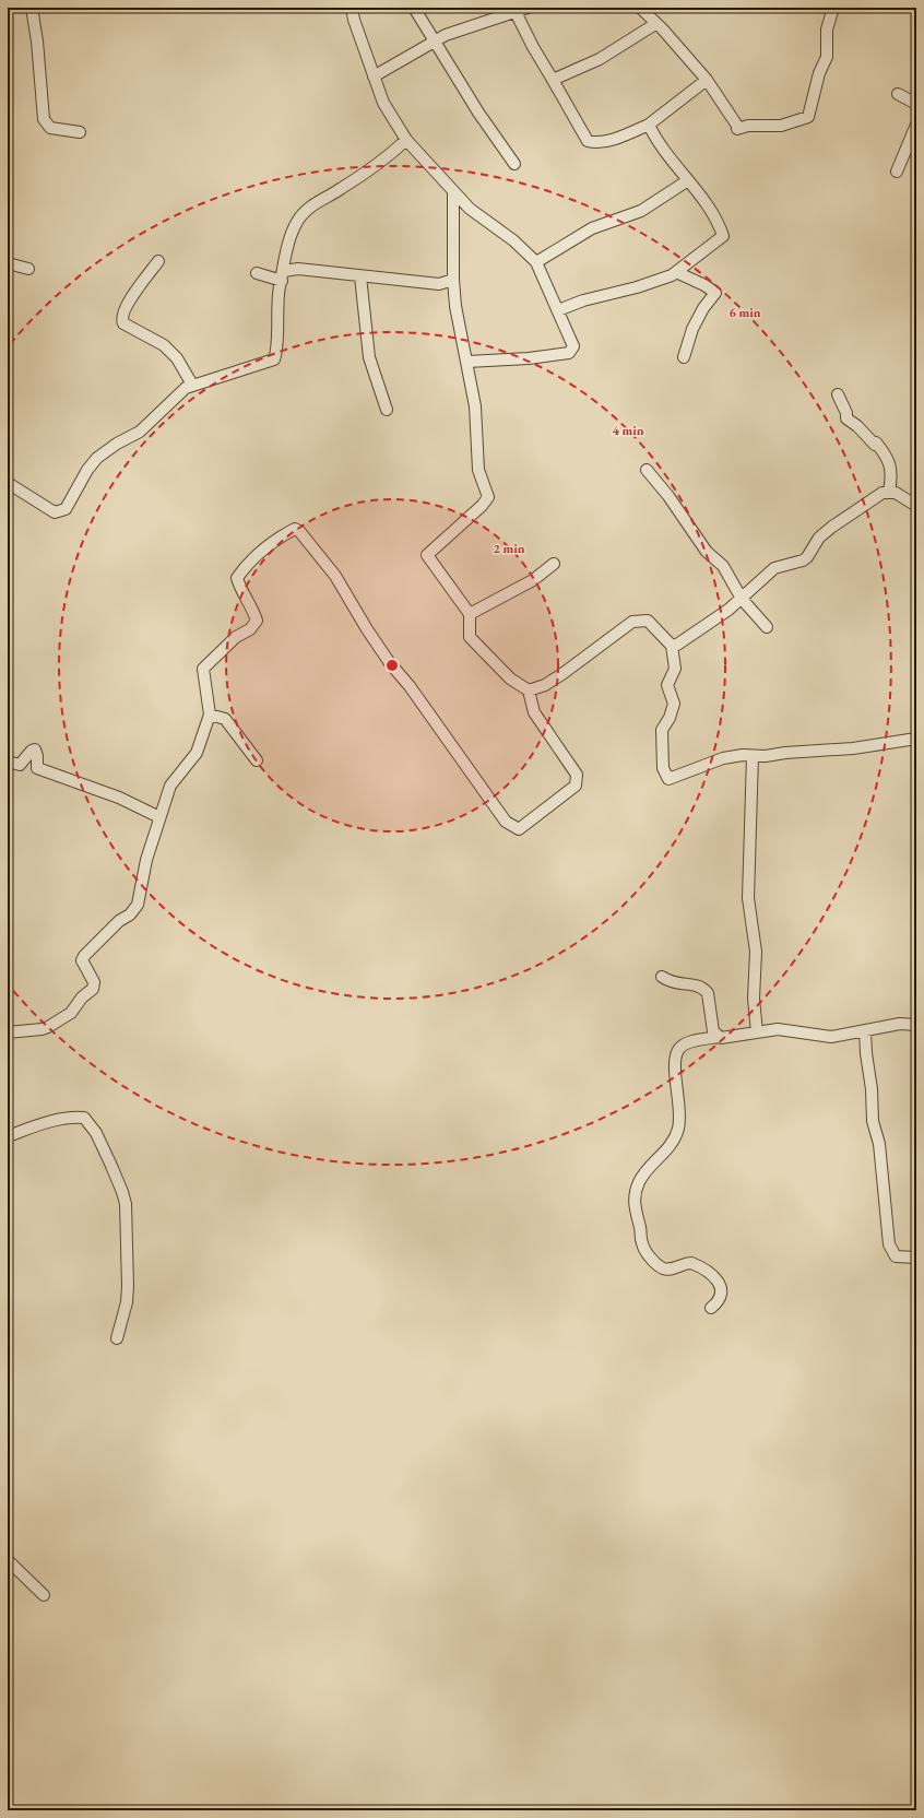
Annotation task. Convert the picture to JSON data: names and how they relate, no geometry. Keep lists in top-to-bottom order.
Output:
{
  "rings": ["6 min", "4 min", "2 min"]
}
